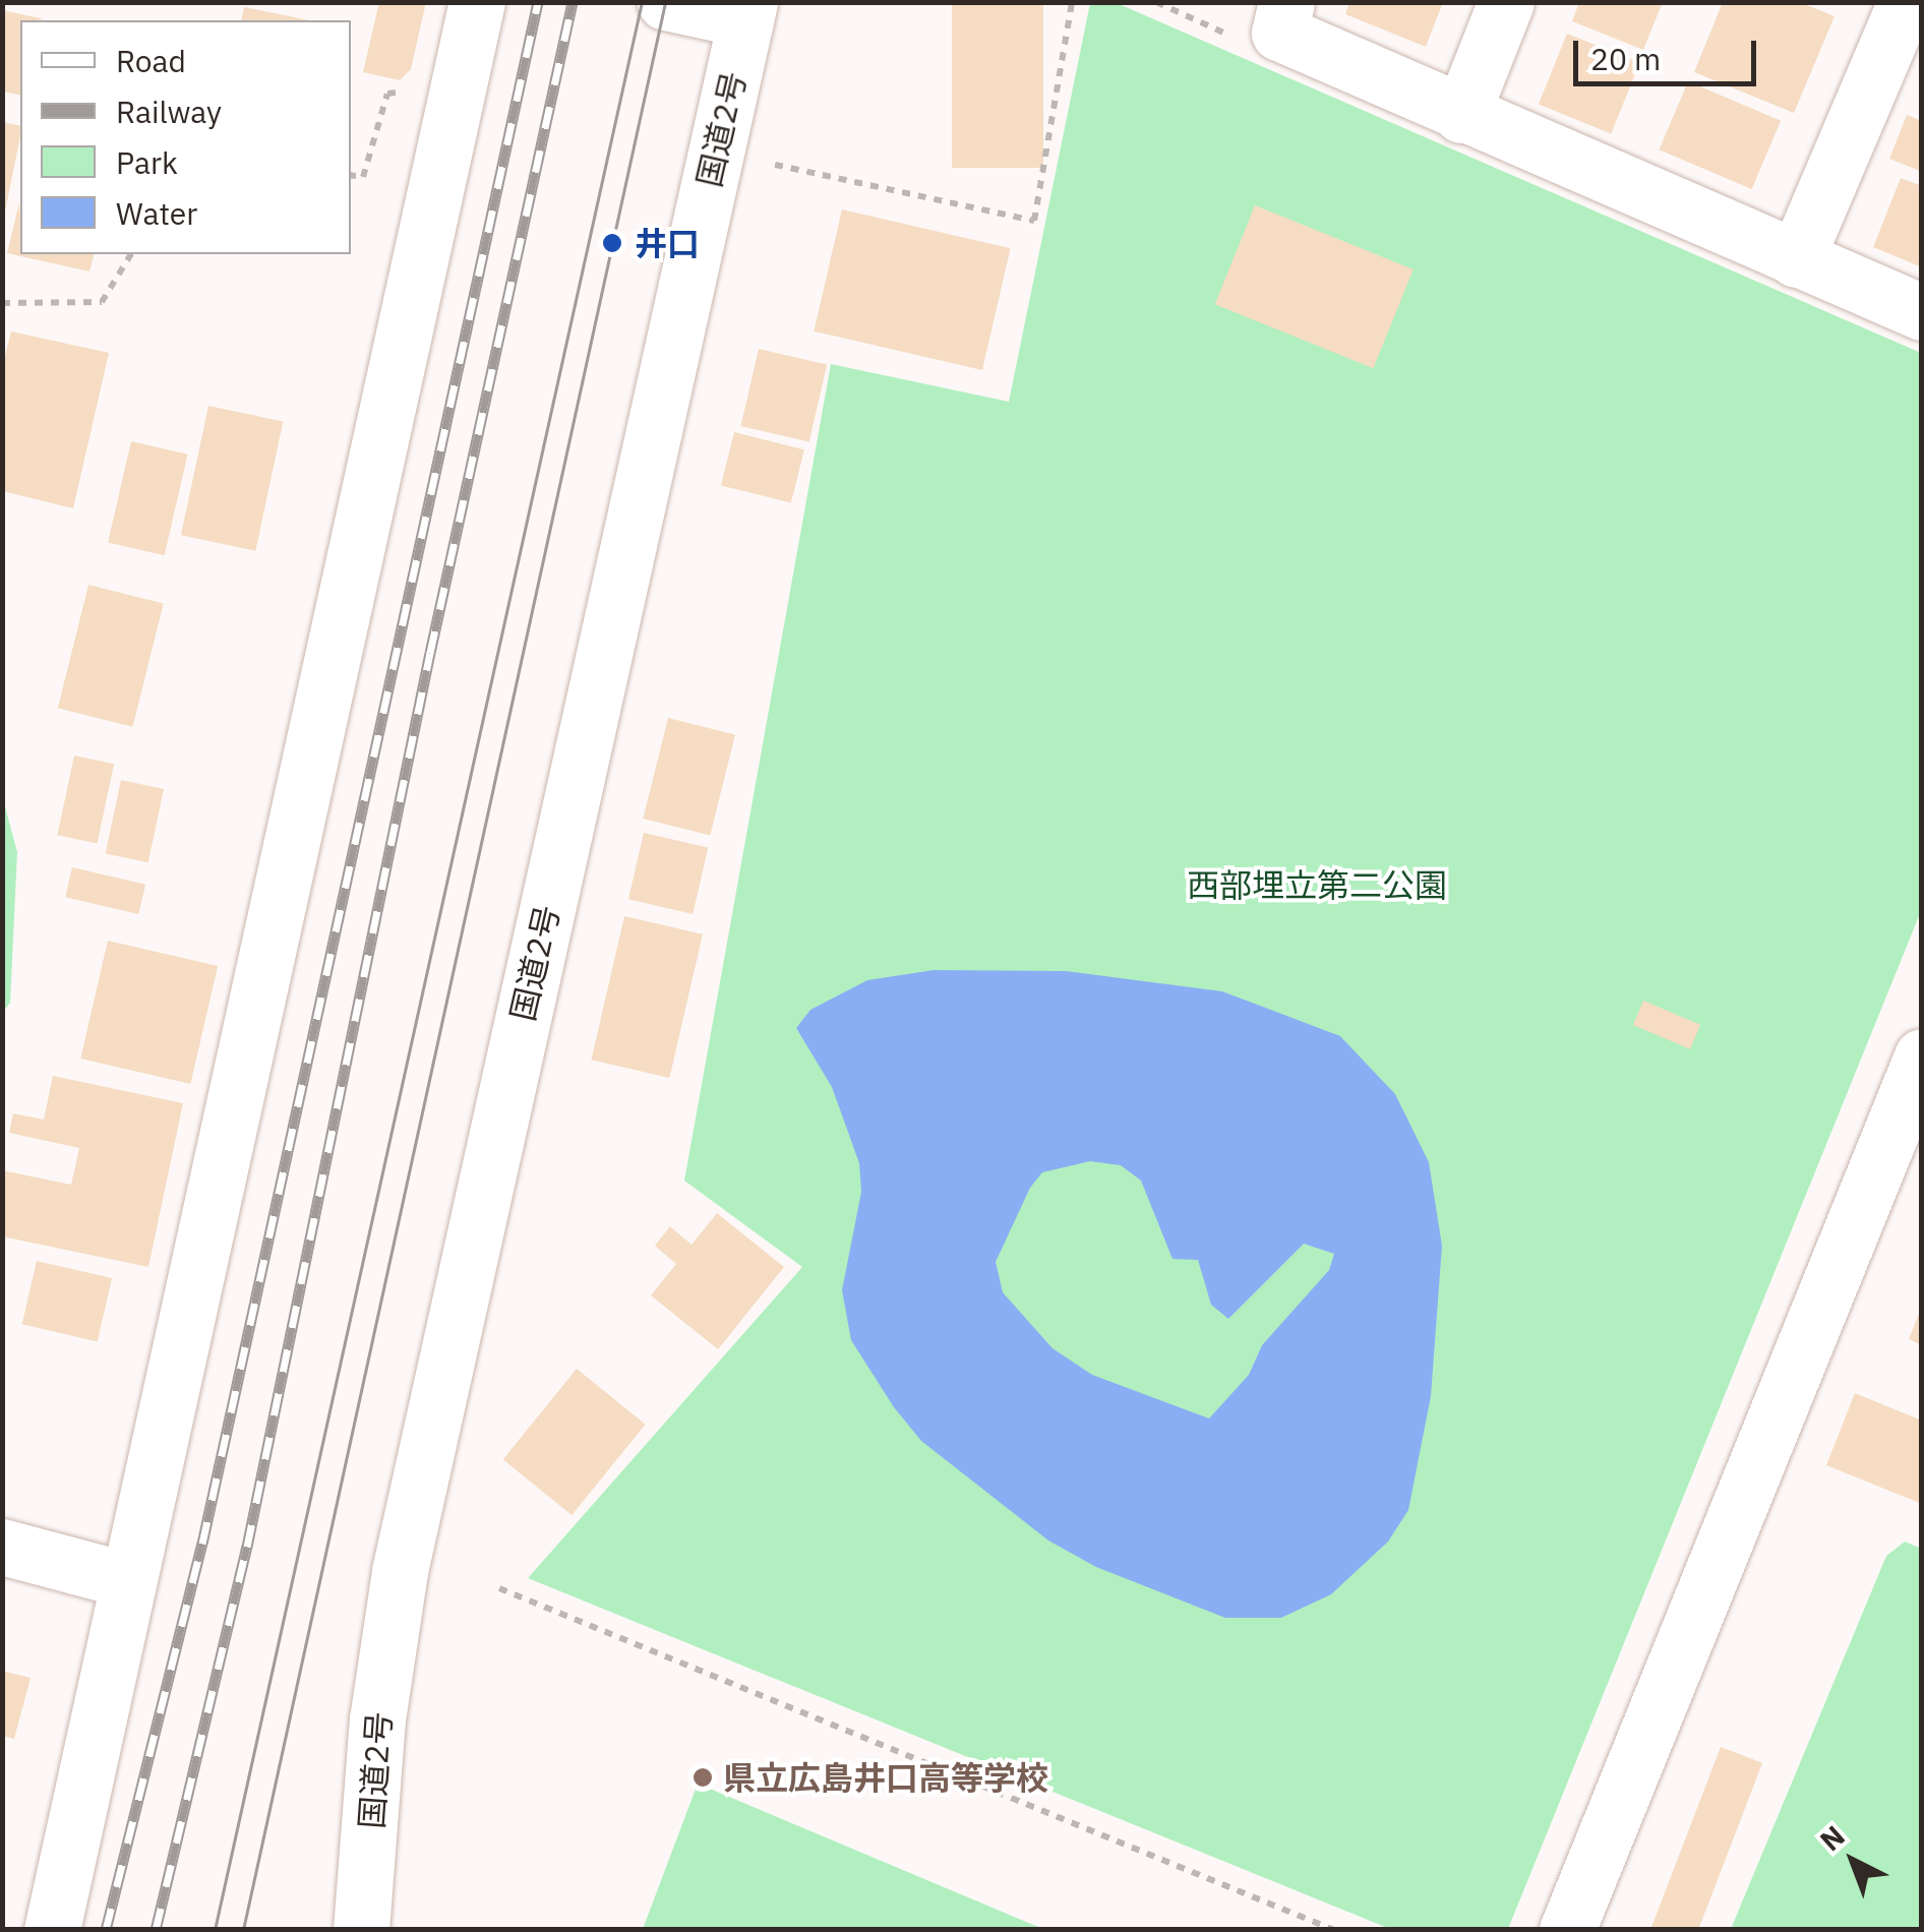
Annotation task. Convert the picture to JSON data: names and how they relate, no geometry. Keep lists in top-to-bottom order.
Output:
{
  "streets": {
    "main road": ["国道2号"]
  },
  "parks": ["西部埋立第二公園"],
  "places": ["井口", "県立広島井口高等学校"],
  "legend": [
    "Road",
    "Railway",
    "Park",
    "Water"
  ],
  "scale_bar": "20 m",
  "north": "top left"
}
